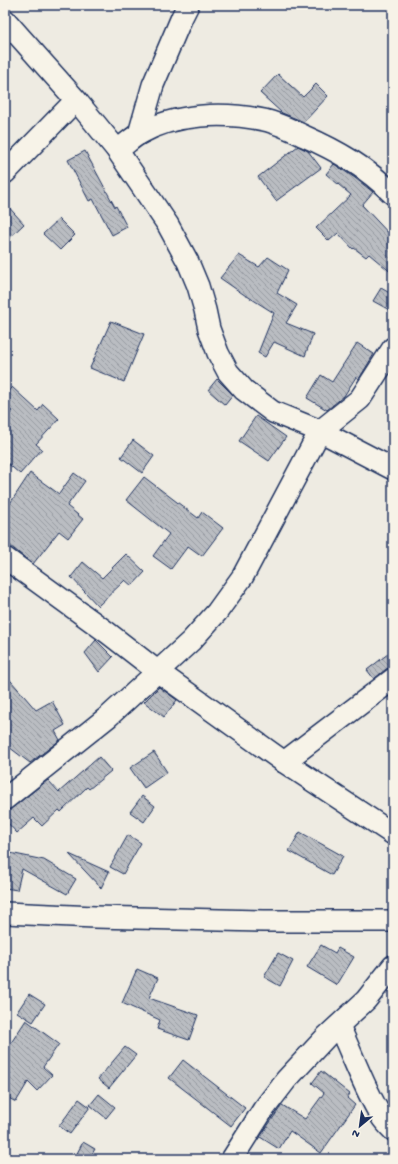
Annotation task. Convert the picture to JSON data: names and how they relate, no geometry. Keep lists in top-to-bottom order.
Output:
{
  "north": "bottom left"
}
